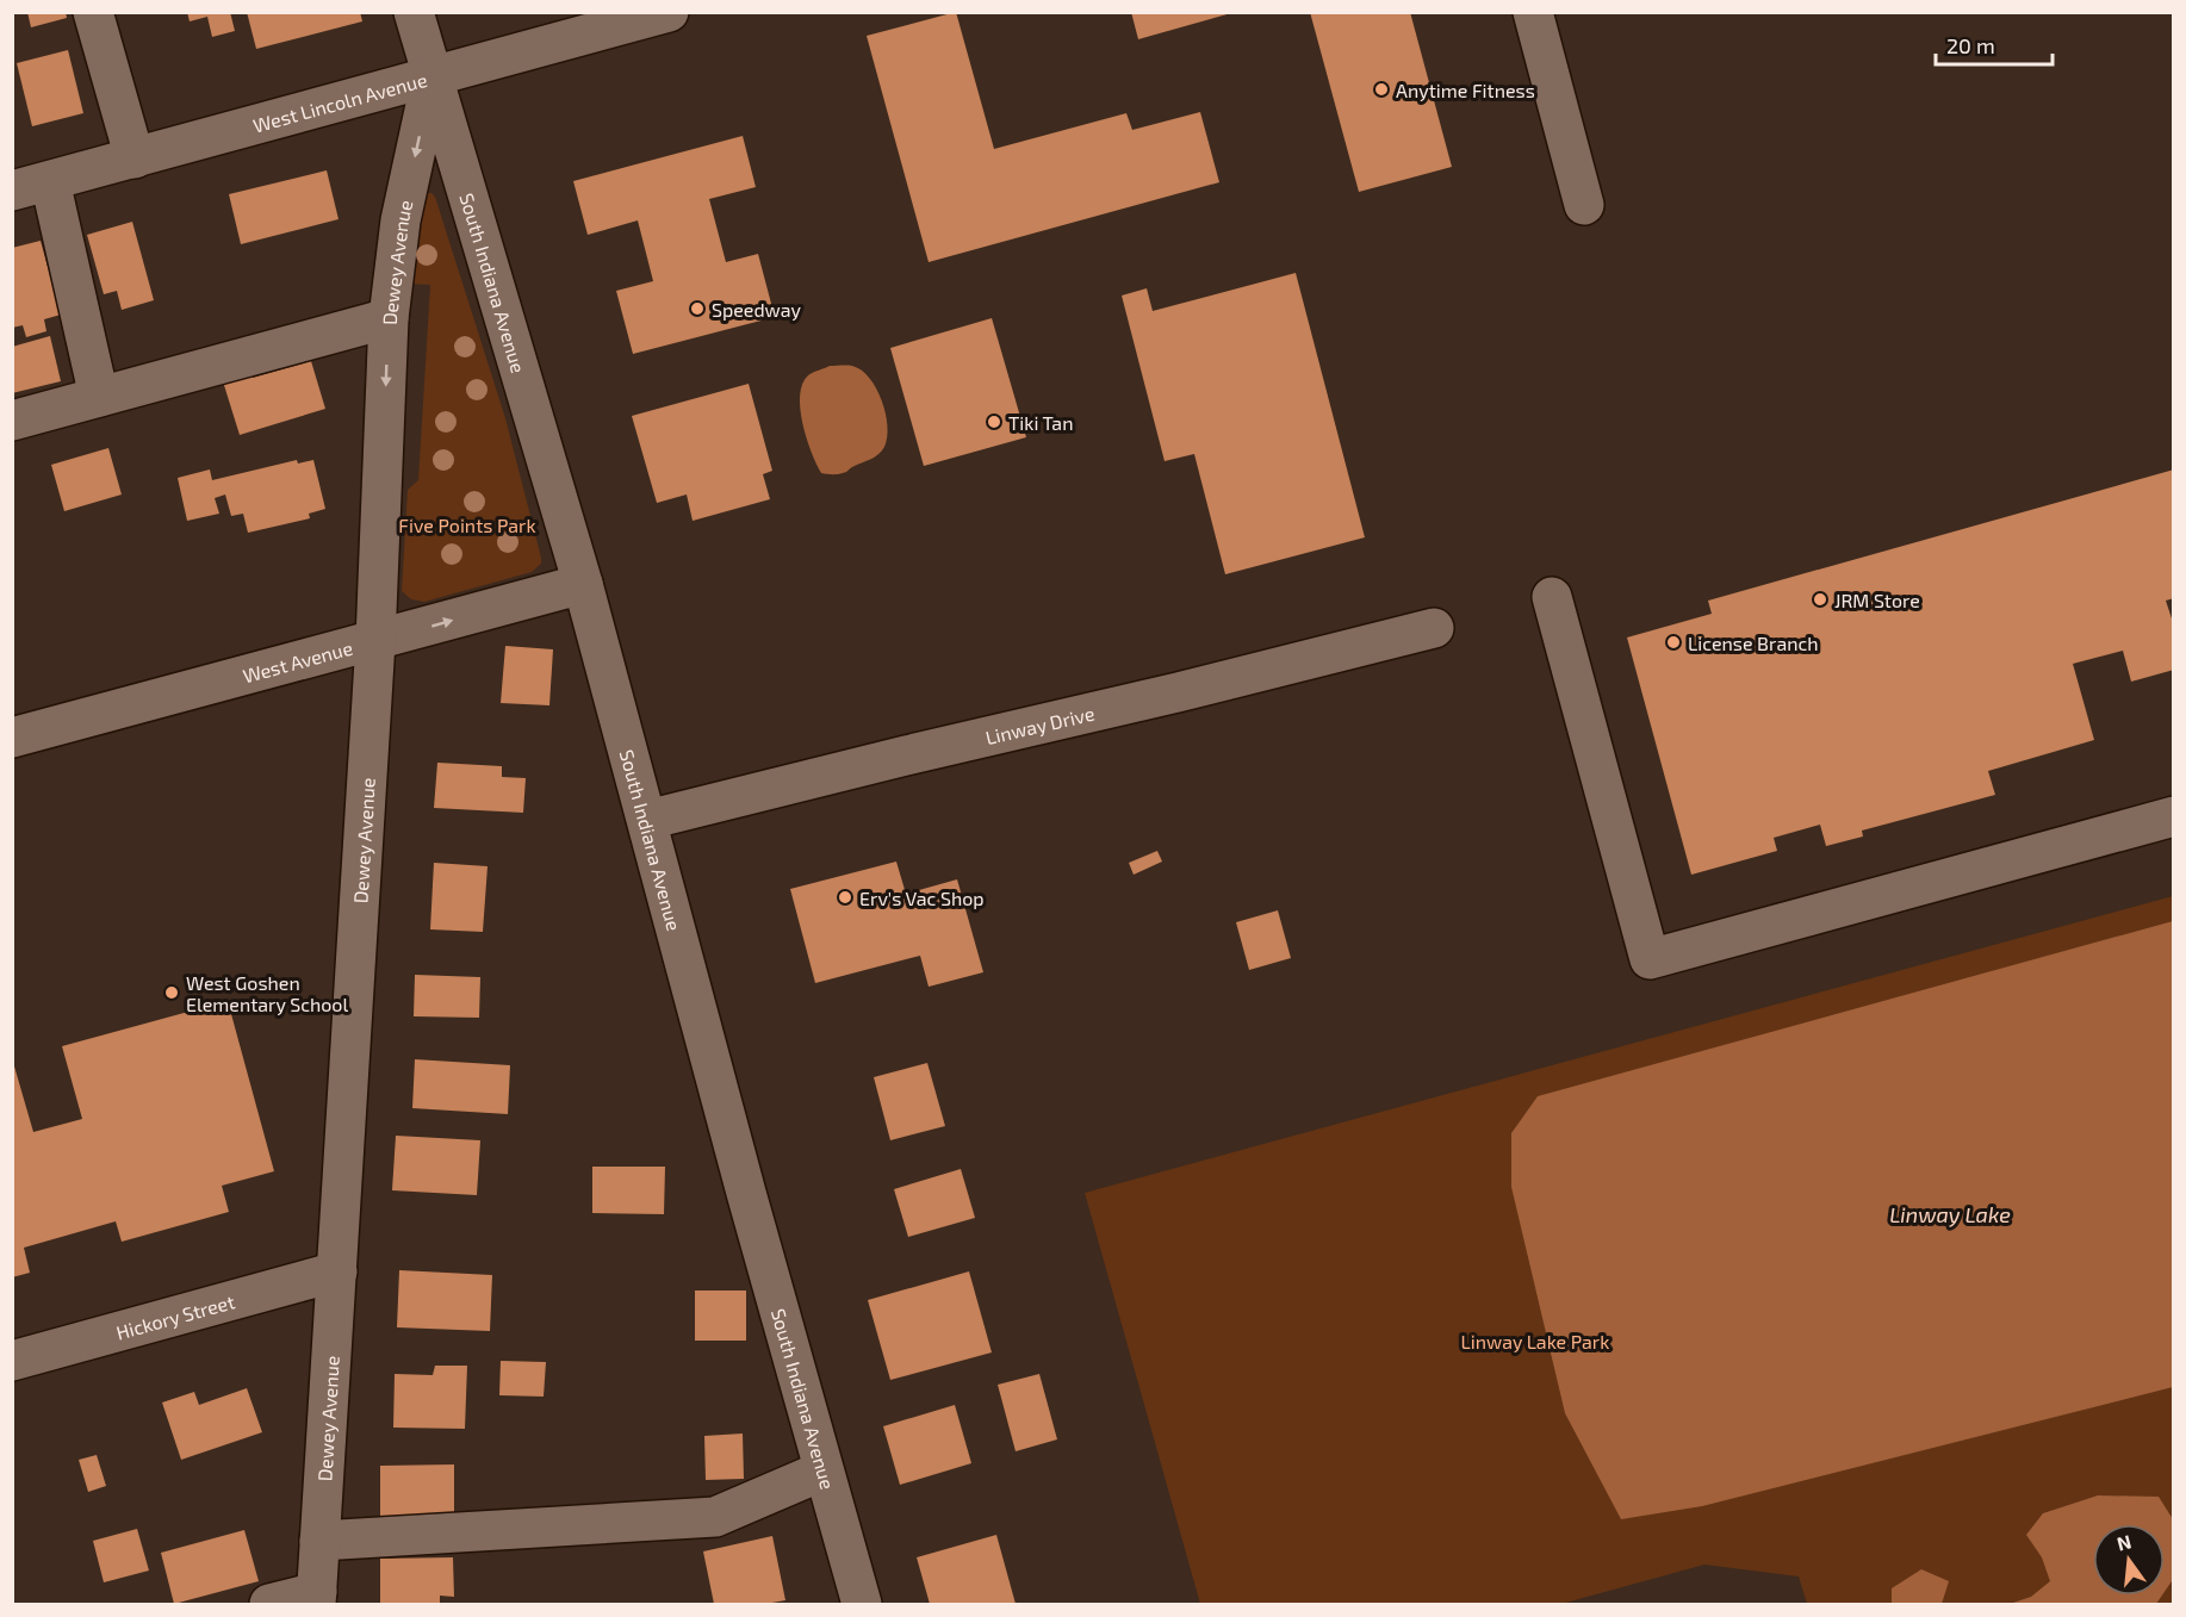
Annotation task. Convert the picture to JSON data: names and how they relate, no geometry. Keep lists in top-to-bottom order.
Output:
{
  "streets": {
    "street": [
      "West Lincoln Avenue",
      "Dewey Avenue",
      "South Indiana Avenue",
      "West Avenue",
      "Linway Drive",
      "Hickory Street"
    ]
  },
  "crossings": [
    ["West Lincoln Avenue", "Dewey Avenue"],
    ["West Lincoln Avenue", "South Indiana Avenue"],
    ["Dewey Avenue", "South Indiana Avenue"],
    ["Dewey Avenue", "West Avenue"],
    ["Dewey Avenue", "Hickory Street"],
    ["South Indiana Avenue", "West Avenue"],
    ["South Indiana Avenue", "Linway Drive"]
  ],
  "water": ["Linway Lake"],
  "parks": ["Five Points Park", "Linway Lake Park"],
  "places": [
    "Anytime Fitness",
    "Speedway",
    "Tiki Tan",
    "JRM Store",
    "License Branch",
    "Erv's Vac Shop",
    "West Goshen Elementary School"
  ],
  "scale_bar": "20 m",
  "north": "top"
}
